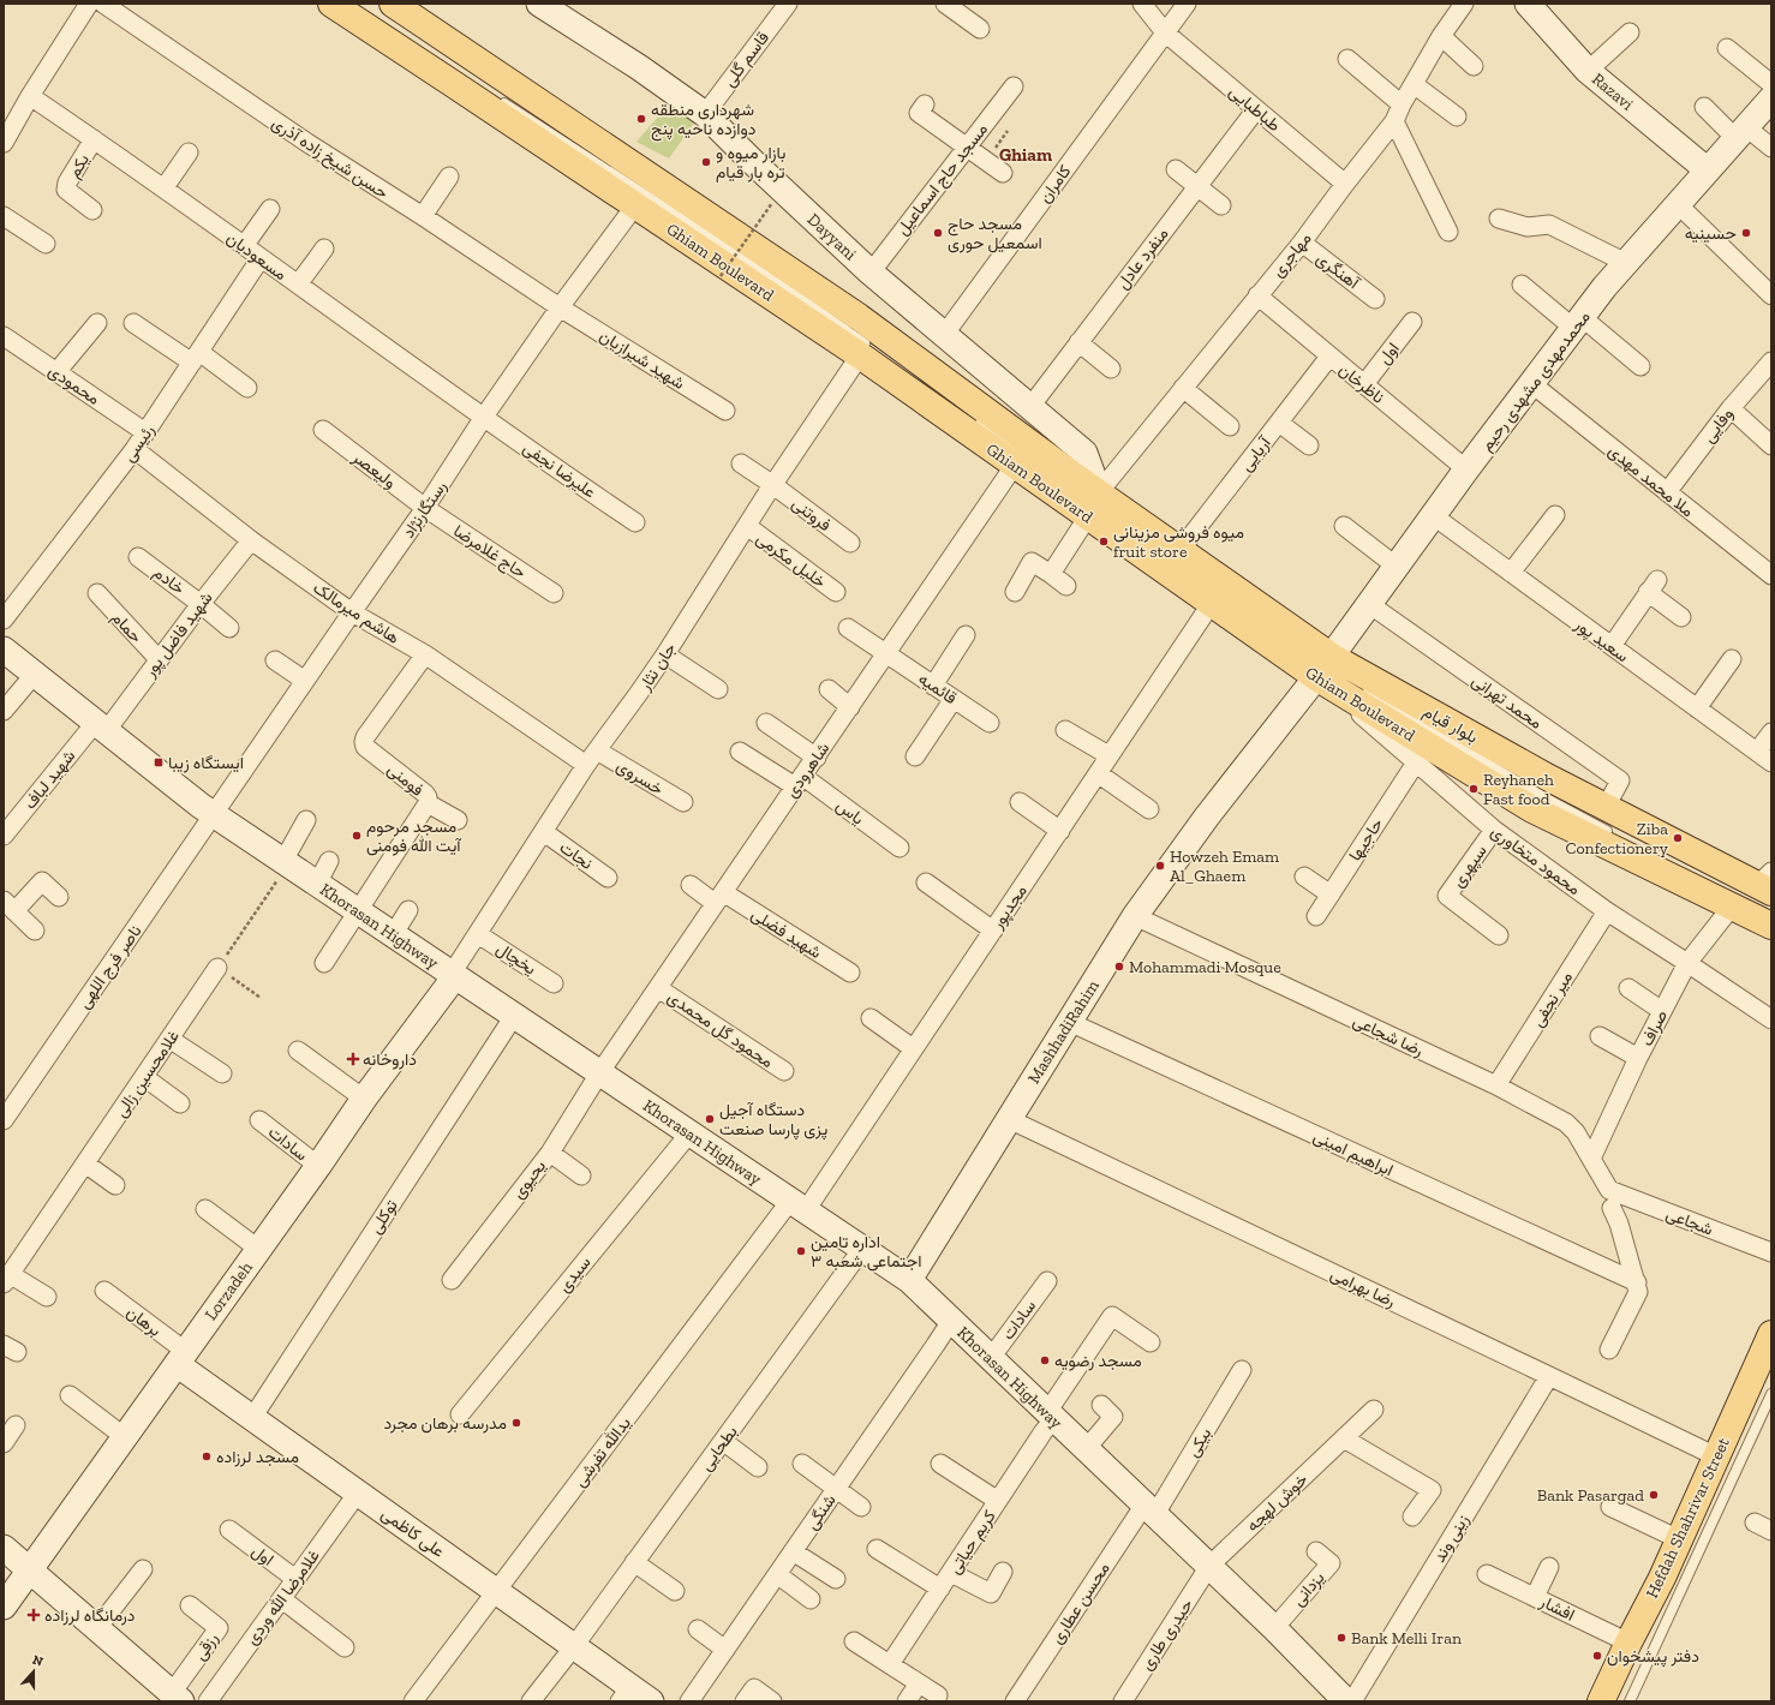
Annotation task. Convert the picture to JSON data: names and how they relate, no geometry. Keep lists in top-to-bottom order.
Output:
{
  "streets": {
    "main road": [
      "Razavi",
      "Dayyani",
      "Ghiam Boulevard",
      "محمدمهدی مشهدی رحیم",
      "بلوار قیام",
      "Khorasan Highway",
      "MashhadiRahim",
      "Lorzadeh",
      "Hefdah Shahrivar Street",
      "علی کاظمی"
    ],
    "street": [
      "قاسم گلی",
      "طباطبایی",
      "حسن شیخ زاده آذری",
      "یکم",
      "مسجد حاج اسماعیل",
      "کامران",
      "مهاجری",
      "مسعودیان",
      "منفرد عادل",
      "آهنگری",
      "اول",
      "شهید شیرازیان",
      "ناظرخان",
      "محمودی",
      "وفایی",
      "رئیسی",
      "آریایی",
      "ولیعصر",
      "علیرضا نجفی",
      "ملا محمد مهدی",
      "رستگارنژاد",
      "فروتنی",
      "حاج غلامرضا",
      "خلیل مکرمی",
      "خادم",
      "هاشم میرمالک",
      "حمام",
      "شهید فاضل پور",
      "سعید پور",
      "جان نثار",
      "قائمیه",
      "محمد تهرانی",
      "شاهرودی",
      "خسروی",
      "شهید لباف",
      "فومنی",
      "یاس",
      "حاجیها",
      "نجات",
      "محمود متخاوری",
      "سپهری",
      "مجدپور",
      "شهید فضلی",
      "یخچال",
      "ناصر فرج اللهی",
      "میر نجفی",
      "صراف",
      "محمود گل محمدی",
      "رضا شجاعی",
      "غلامحسین زالی",
      "سادات",
      "ابراهیم امینی",
      "یحیوی",
      "توکلی",
      "شجاعی",
      "سیدی",
      "رضا بهرامی",
      "برهان",
      "بیکی",
      "بطحایی",
      "یدالله تفرشی",
      "خوش لهجه",
      "شنگی",
      "زینی وند",
      "کریم حیاتی",
      "یزدانی",
      "غلامرضا الله وردی",
      "محسن عطاری",
      "افشار",
      "حیدری طاری",
      "رزقی"
    ]
  },
  "crossings": [
    ["قاسم گلی", "Dayyani"],
    ["Razavi", "محمدمهدی مشهدی رحیم"],
    ["طباطبایی", "کامران"],
    ["طباطبایی", "مهاجری"],
    ["طباطبایی", "منفرد عادل"],
    ["حسن شیخ زاده آذری", "شهید شیرازیان"],
    ["حسن شیخ زاده آذری", "رستگارنژاد"],
    ["یکم", "مسعودیان"],
    ["مسجد حاج اسماعیل", "Dayyani"],
    ["کامران", "Dayyani"],
    ["Dayyani", "مهاجری"],
    ["Dayyani", "منفرد عادل"],
    ["Dayyani", "Ghiam Boulevard"],
    ["مهاجری", "Ghiam Boulevard"],
    ["مهاجری", "آهنگری"],
    ["مهاجری", "ناظرخان"],
    ["مسعودیان", "رئیسی"],
    ["مسعودیان", "علیرضا نجفی"],
    ["مسعودیان", "رستگارنژاد"],
    ["Ghiam Boulevard", "محمدمهدی مشهدی رحیم"],
    ["Ghiam Boulevard", "آریایی"],
    ["Ghiam Boulevard", "رستگارنژاد"],
    ["Ghiam Boulevard", "جان نثار"],
    ["Ghiam Boulevard", "بلوار قیام"],
    ["Ghiam Boulevard", "شاهرودی"],
    ["Ghiam Boulevard", "محمود متخاوری"],
    ["Ghiam Boulevard", "مجدپور"],
    ["Ghiam Boulevard", "صراف"],
    ["Ghiam Boulevard", "MashhadiRahim"],
    ["اول", "ناظرخان"],
    ["اول", "غلامرضا الله وردی"],
    ["شهید شیرازیان", "رستگارنژاد"],
    ["محمدمهدی مشهدی رحیم", "ناظرخان"],
    ["محمدمهدی مشهدی رحیم", "ملا محمد مهدی"],
    ["محمدمهدی مشهدی رحیم", "سعید پور"],
    ["محمدمهدی مشهدی رحیم", "محمد تهرانی"],
    ["محمدمهدی مشهدی رحیم", "بلوار قیام"],
    ["محمدمهدی مشهدی رحیم", "محمود متخاوری"],
    ["محمدمهدی مشهدی رحیم", "MashhadiRahim"],
    ["ناظرخان", "آریایی"],
    ["محمودی", "رئیسی"],
    ["وفایی", "ملا محمد مهدی"],
    ["رئیسی", "هاشم میرمالک"],
    ["آریایی", "بلوار قیام"],
    ["ولیعصر", "رستگارنژاد"],
    ["ولیعصر", "حاج غلامرضا"],
    ["علیرضا نجفی", "رستگارنژاد"],
    ["رستگارنژاد", "حاج غلامرضا"],
    ["رستگارنژاد", "هاشم میرمالک"],
    ["رستگارنژاد", "Khorasan Highway"],
    ["رستگارنژاد", "ناصر فرج اللهی"],
    ["فروتنی", "جان نثار"],
    ["خلیل مکرمی", "جان نثار"],
    ["خادم", "شهید فاضل پور"],
    ["هاشم میرمالک", "شهید فاضل پور"],
    ["هاشم میرمالک", "جان نثار"],
    ["هاشم میرمالک", "فومنی"],
    ["حمام", "شهید فاضل پور"],
    ["شهید فاضل پور", "شهید لباف"],
    ["شهید فاضل پور", "Khorasan Highway"],
    ["جان نثار", "خسروی"],
    ["جان نثار", "نجات"],
    ["جان نثار", "Khorasan Highway"],
    ["جان نثار", "یخچال"],
    ["جان نثار", "Lorzadeh"],
    ["قائمیه", "شاهرودی"],
    ["محمد تهرانی", "بلوار قیام"],
    ["بلوار قیام", "محمود متخاوری"],
    ["بلوار قیام", "MashhadiRahim"],
    ["شاهرودی", "یاس"],
    ["شاهرودی", "Khorasan Highway"],
    ["شاهرودی", "شهید فضلی"],
    ["شاهرودی", "محمود گل محمدی"],
    ["شاهرودی", "یحیوی"],
    ["شهید لباف", "Khorasan Highway"],
    ["فومنی", "Khorasan Highway"],
    ["حاجیها", "محمود متخاوری"],
    ["محمود متخاوری", "سپهری"],
    ["محمود متخاوری", "میر نجفی"],
    ["محمود متخاوری", "صراف"],
    ["محمود متخاوری", "MashhadiRahim"],
    ["مجدپور", "Khorasan Highway"],
    ["مجدپور", "یدالله تفرشی"],
    ["Khorasan Highway", "ناصر فرج اللهی"],
    ["Khorasan Highway", "MashhadiRahim"],
    ["Khorasan Highway", "سادات"],
    ["Khorasan Highway", "یحیوی"],
    ["Khorasan Highway", "توکلی"],
    ["Khorasan Highway", "سیدی"],
    ["Khorasan Highway", "Lorzadeh"],
    ["Khorasan Highway", "بیکی"],
    ["Khorasan Highway", "بطحایی"],
    ["Khorasan Highway", "یدالله تفرشی"],
    ["Khorasan Highway", "خوش لهجه"],
    ["Khorasan Highway", "شنگی"],
    ["Khorasan Highway", "کریم حیاتی"],
    ["Khorasan Highway", "یزدانی"],
    ["Khorasan Highway", "محسن عطاری"],
    ["Khorasan Highway", "حیدری طاری"],
    ["میر نجفی", "رضا شجاعی"],
    ["صراف", "رضا شجاعی"],
    ["MashhadiRahim", "رضا شجاعی"],
    ["MashhadiRahim", "ابراهیم امینی"],
    ["MashhadiRahim", "رضا بهرامی"],
    ["رضا شجاعی", "ابراهیم امینی"],
    ["رضا شجاعی", "شجاعی"],
    ["سادات", "Lorzadeh"],
    ["توکلی", "علی کاظمی"],
    ["رضا بهرامی", "Hefdah Shahrivar Street"],
    ["رضا بهرامی", "زینی وند"],
    ["Lorzadeh", "برهان"],
    ["Lorzadeh", "علی کاظمی"],
    ["برهان", "علی کاظمی"],
    ["بیکی", "محسن عطاری"],
    ["بطحایی", "علی کاظمی"],
    ["یدالله تفرشی", "علی کاظمی"],
    ["خوش لهجه", "حیدری طاری"],
    ["Hefdah Shahrivar Street", "افشار"],
    ["علی کاظمی", "غلامرضا الله وردی"]
  ],
  "districts": ["Ghiam"],
  "places": {
    "other": [
      "شهرداری منطقه دوازده ناحیه پنج",
      "بازار میوه و تره بار قیام",
      "مسجد حاج اسمعیل حوری",
      "حسینیه",
      "میوه فروشی مزینانی fruit store",
      "Reyhaneh Fast food",
      "مسجد مرحوم آیت الله فومنی",
      "Ziba Confectionery",
      "Howzeh Emam Al_Ghaem",
      "Mohammadi Mosque",
      "دستگاه آجیل پزی پارسا صنعت",
      "اداره تامین اجتماعی شعبه ۳",
      "مسجد رضویه",
      "مدرسه برهان مجرد",
      "مسجد لرزاده",
      "Bank Pasargad",
      "Bank Melli Iran",
      "دفتر پیشخوان"
    ],
    "transit": ["ایستگاه زیبا"],
    "health": ["داروخانه", "درمانگاه لرزاده"]
  },
  "north": "top"
}
